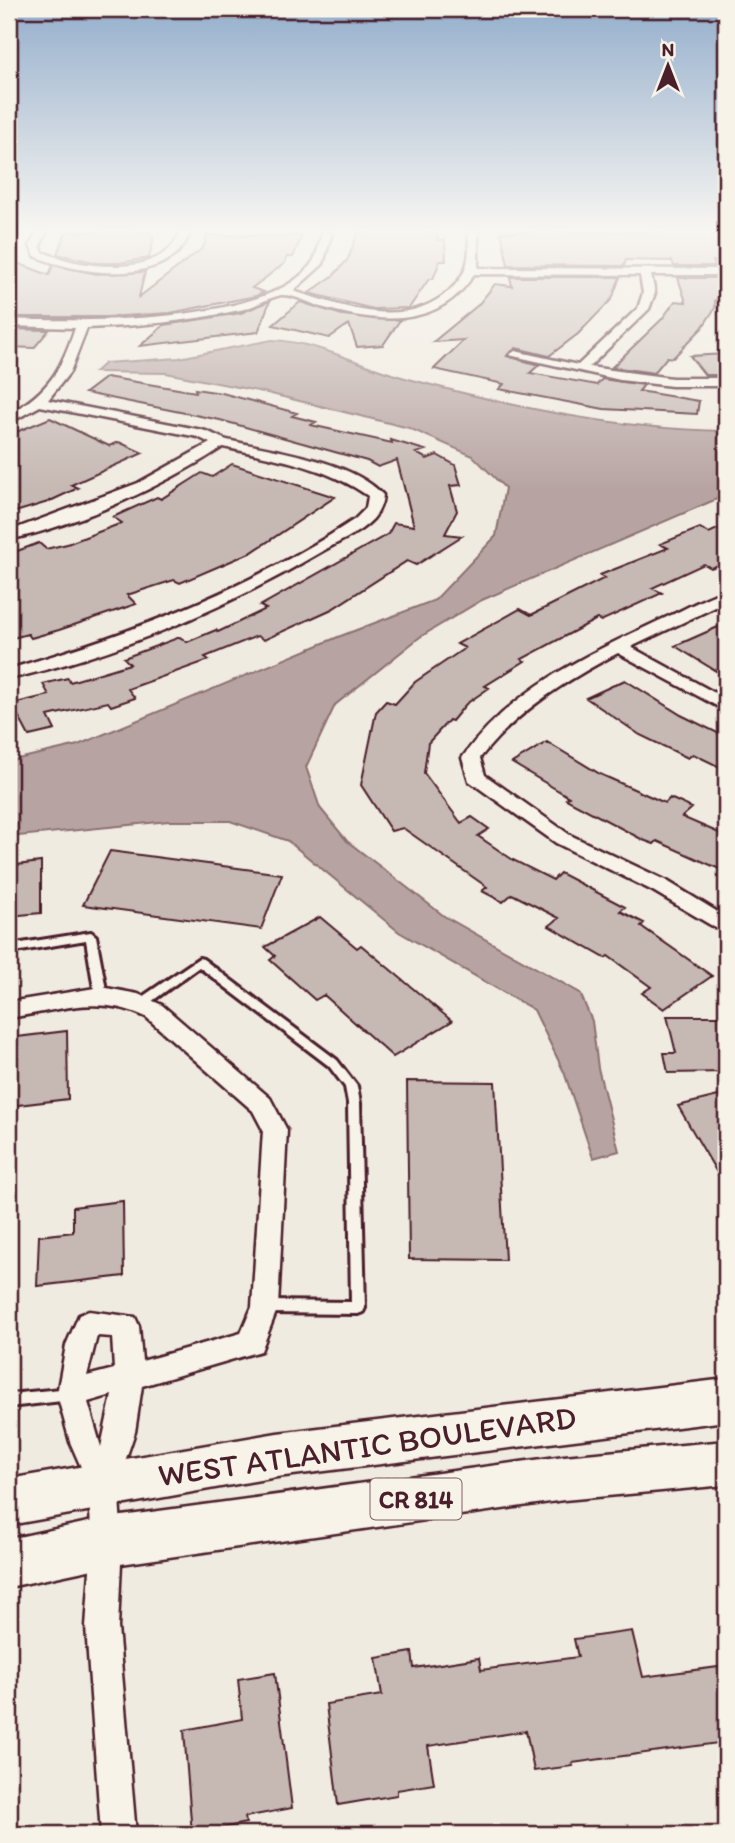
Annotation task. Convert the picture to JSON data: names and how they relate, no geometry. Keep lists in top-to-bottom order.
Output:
{
  "streets": {
    "main road": ["WEST ATLANTIC BOULEVARD", "CR 814"]
  },
  "north": "top"
}
